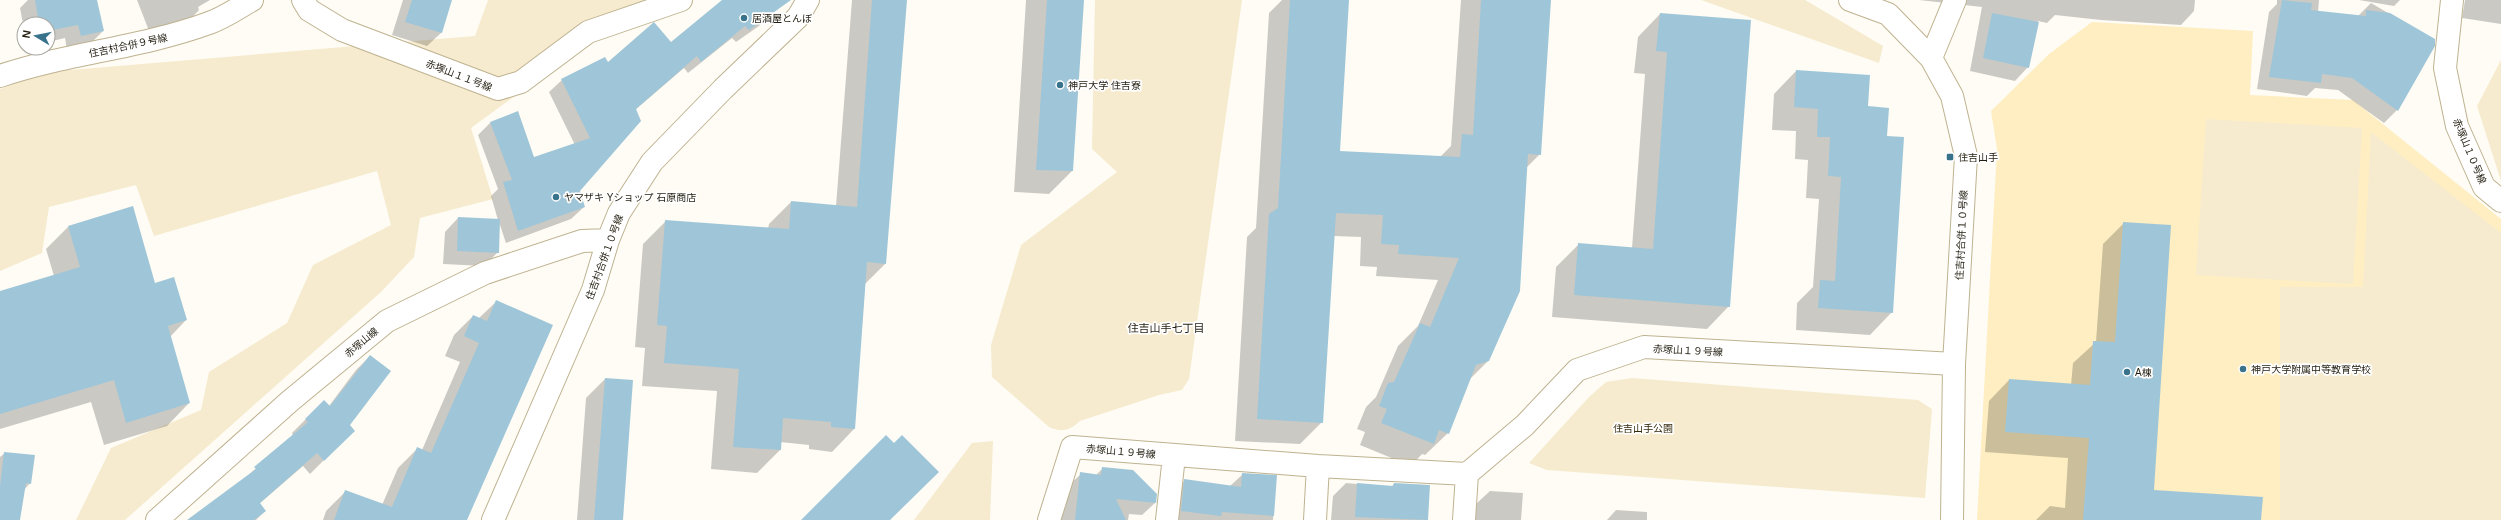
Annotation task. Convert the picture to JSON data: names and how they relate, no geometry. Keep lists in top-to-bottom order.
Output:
{
  "streets": {
    "street": [
      "住吉村合併９号線",
      "赤塚山１１号線",
      "赤塚山１０号線",
      "住吉村合併１０号線",
      "赤塚山線",
      "赤塚山１９号線"
    ]
  },
  "crossings": [
    ["住吉村合併１０号線", "赤塚山線"],
    ["住吉村合併１０号線", "赤塚山１９号線"]
  ],
  "districts": ["住吉山手七丁目"],
  "parks": ["住吉山手公園"],
  "places": {
    "other": [
      "居酒屋とんぼ",
      "神戸大学 住吉寮",
      "ヤマザキ Yショップ 石原商店",
      "神戸大学附属中等教育学校",
      "A棟"
    ],
    "transit": ["住吉山手"]
  },
  "north": "left"
}
